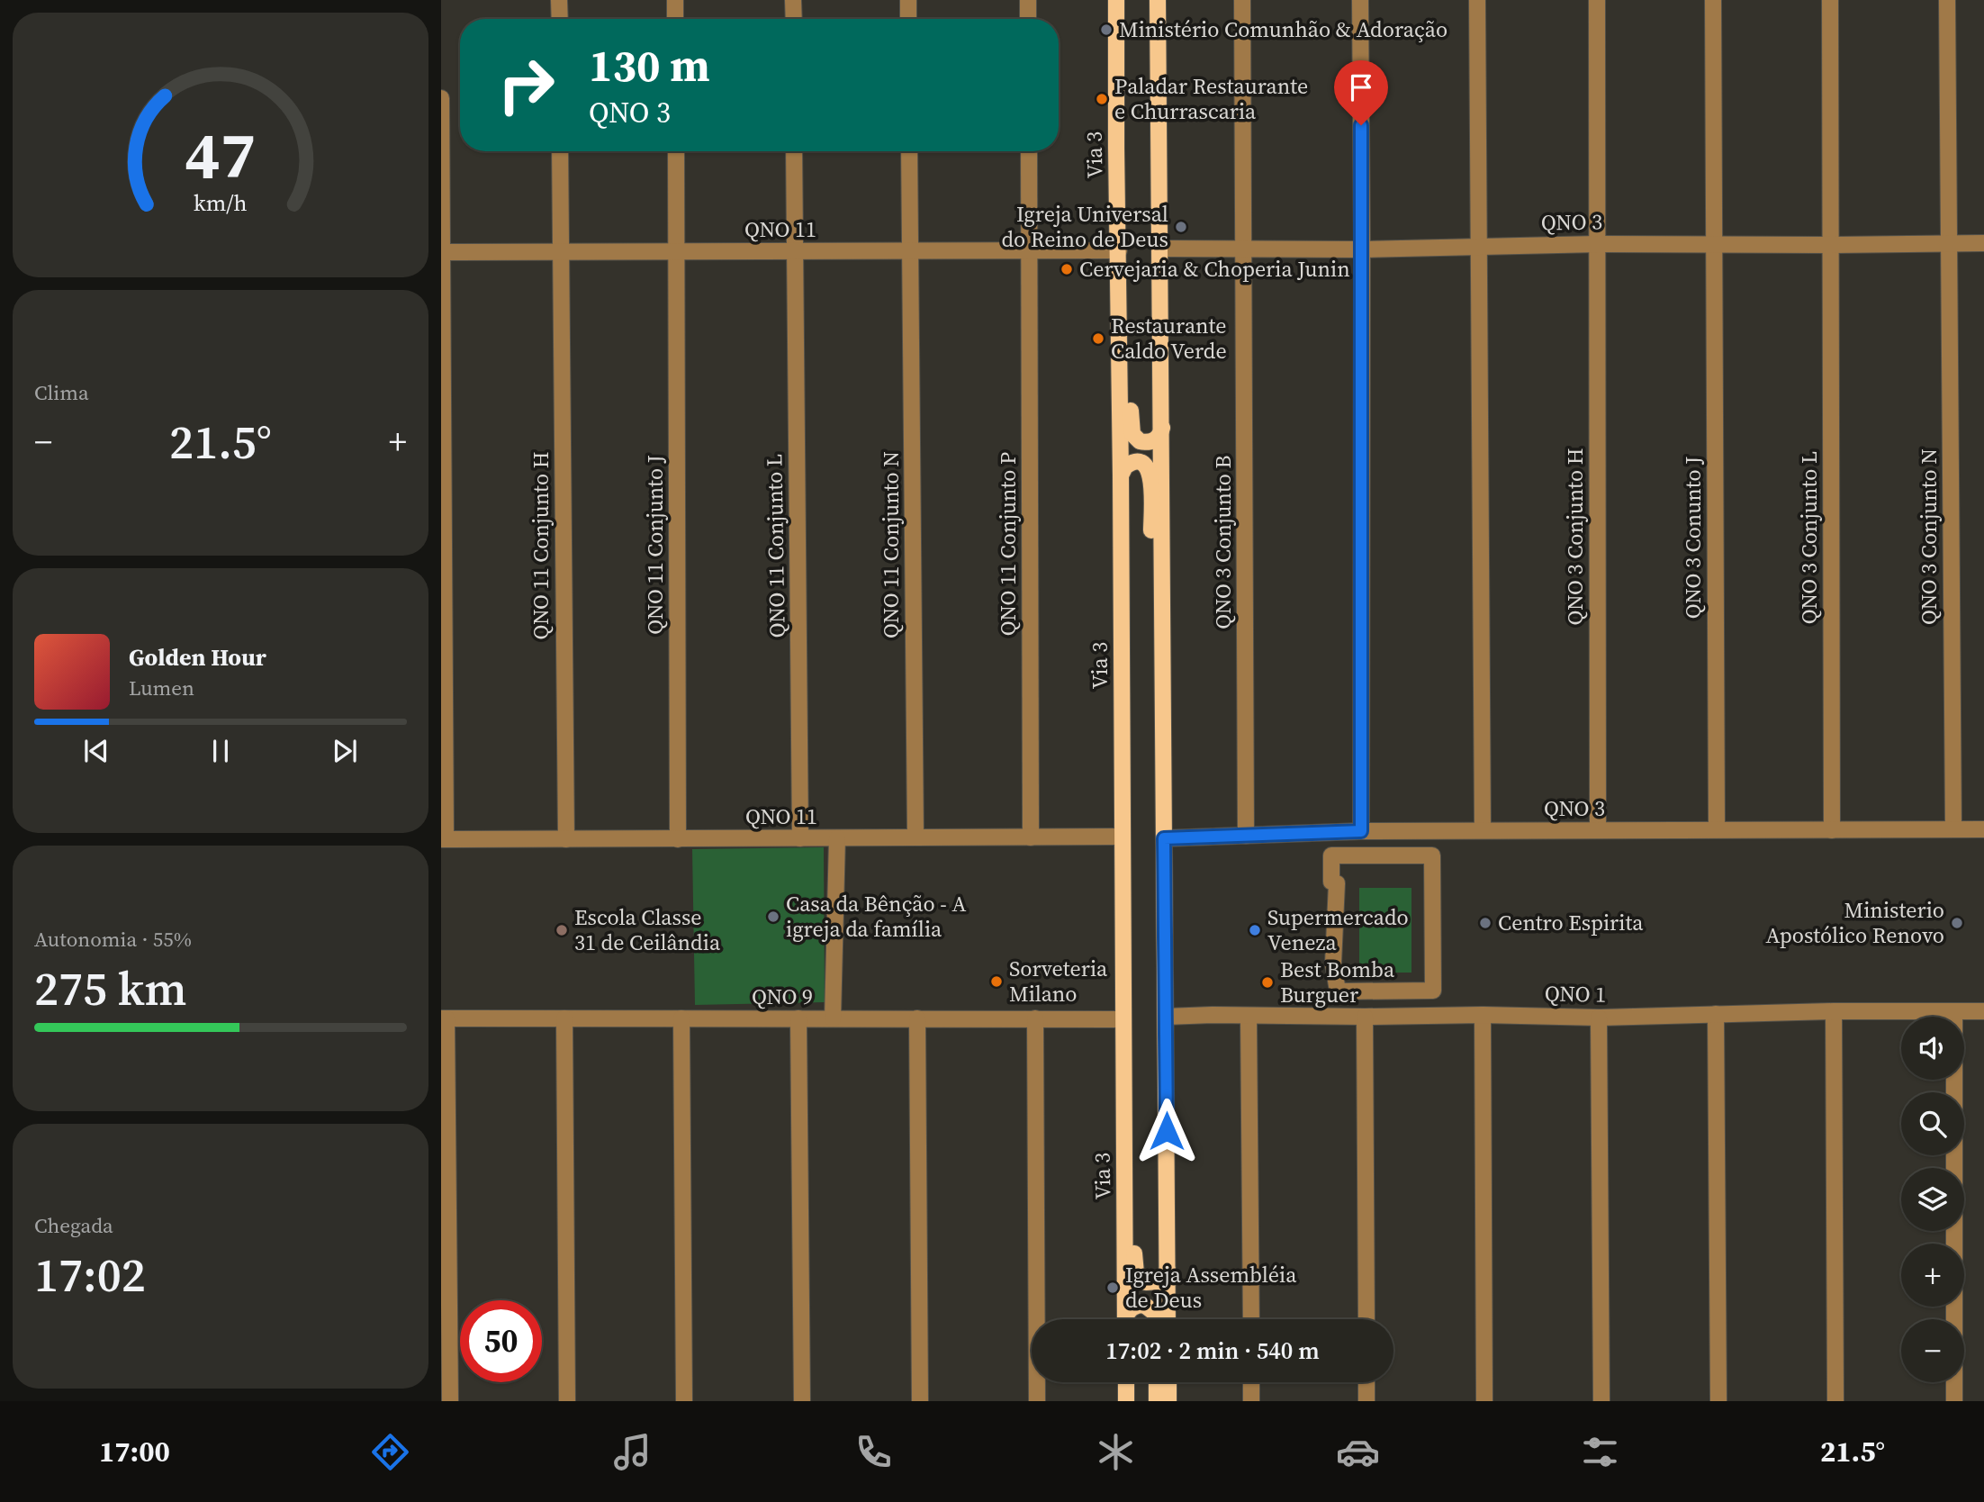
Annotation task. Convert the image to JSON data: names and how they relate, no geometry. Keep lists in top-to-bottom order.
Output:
{
  "streets": {
    "main road": ["Via 3"],
    "street": [
      "QNO 3",
      "QNO 11",
      "QNO 3 Conjunto H",
      "QNO 3 Conjunto N",
      "QNO 3 Conunto J",
      "QNO 3 Conjunto L",
      "QNO 3 Conjunto B",
      "QNO 11 Conjunto P",
      "QNO 11 Conjunto J",
      "QNO 11 Conjunto N",
      "QNO 11 Conjunto H",
      "QNO 11 Conjunto L",
      "QNO 1",
      "QNO 9"
    ]
  },
  "crossings": [
    ["Via 3", "QNO 11"],
    ["Via 3", "QNO 9"],
    ["QNO 3", "QNO 3 Conjunto H"],
    ["QNO 3", "QNO 3 Conjunto N"],
    ["QNO 3", "QNO 3 Conunto J"],
    ["QNO 3", "QNO 3 Conjunto L"],
    ["QNO 3", "QNO 3 Conjunto B"],
    ["QNO 11", "QNO 11 Conjunto P"],
    ["QNO 11", "QNO 11 Conjunto J"],
    ["QNO 11", "QNO 11 Conjunto N"],
    ["QNO 11", "QNO 11 Conjunto H"],
    ["QNO 11", "QNO 11 Conjunto L"]
  ],
  "places": [
    "Ministério Comunhão & Adoração",
    "Paladar Restaurante e Churrascaria",
    "Igreja Universal do Reino de Deus",
    "Cervejaria & Choperia Junin",
    "Restaurante Caldo Verde",
    "Casa da Bênção - A igreja da família",
    "Centro Espirita",
    "Ministerio Apostólico Renovo",
    "Escola Classe 31 de Ceilândia",
    "Supermercado Veneza",
    "Sorveteria Milano",
    "Best Bomba Burguer",
    "Igreja Assembléia de Deus"
  ],
  "page": {
    "turn": ["130 m", "QNO 3"],
    "tile": [
      "Clima",
      ["Autonomia · 55%", "275 km"],
      ["Chegada", "17:02"]
    ],
    "heat": ["−", "21.5°", "+"],
    "song": ["Golden Hour", "Lumen"],
    "map_buttons": ["+", "−"],
    "limit": "50",
    "trip": "17:02 · 2 min · 540 m",
    "tabs": ["17:00", "21.5°"],
    "gauge": ["47", "km/h"]
  }
}
